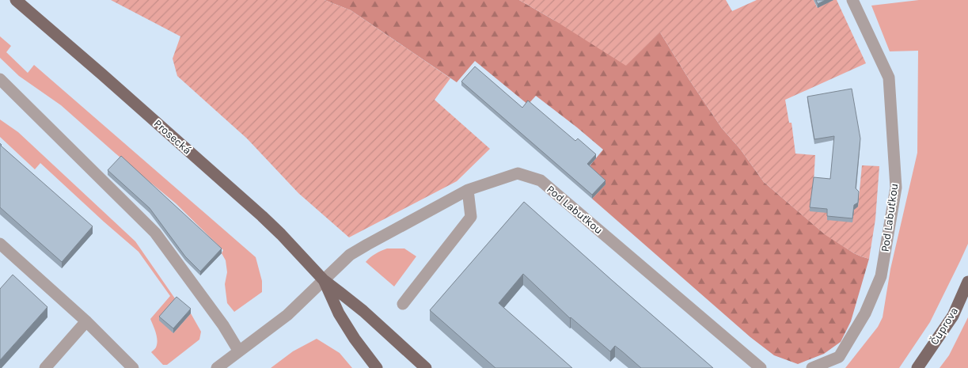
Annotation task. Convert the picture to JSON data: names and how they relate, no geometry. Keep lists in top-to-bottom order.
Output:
{
  "streets": {
    "main road": ["Prosecká", "Čuprova"],
    "street": ["Pod Labuťkou"]
  },
  "crossings": [
    ["Prosecká", "Pod Labuťkou"]
  ]
}
